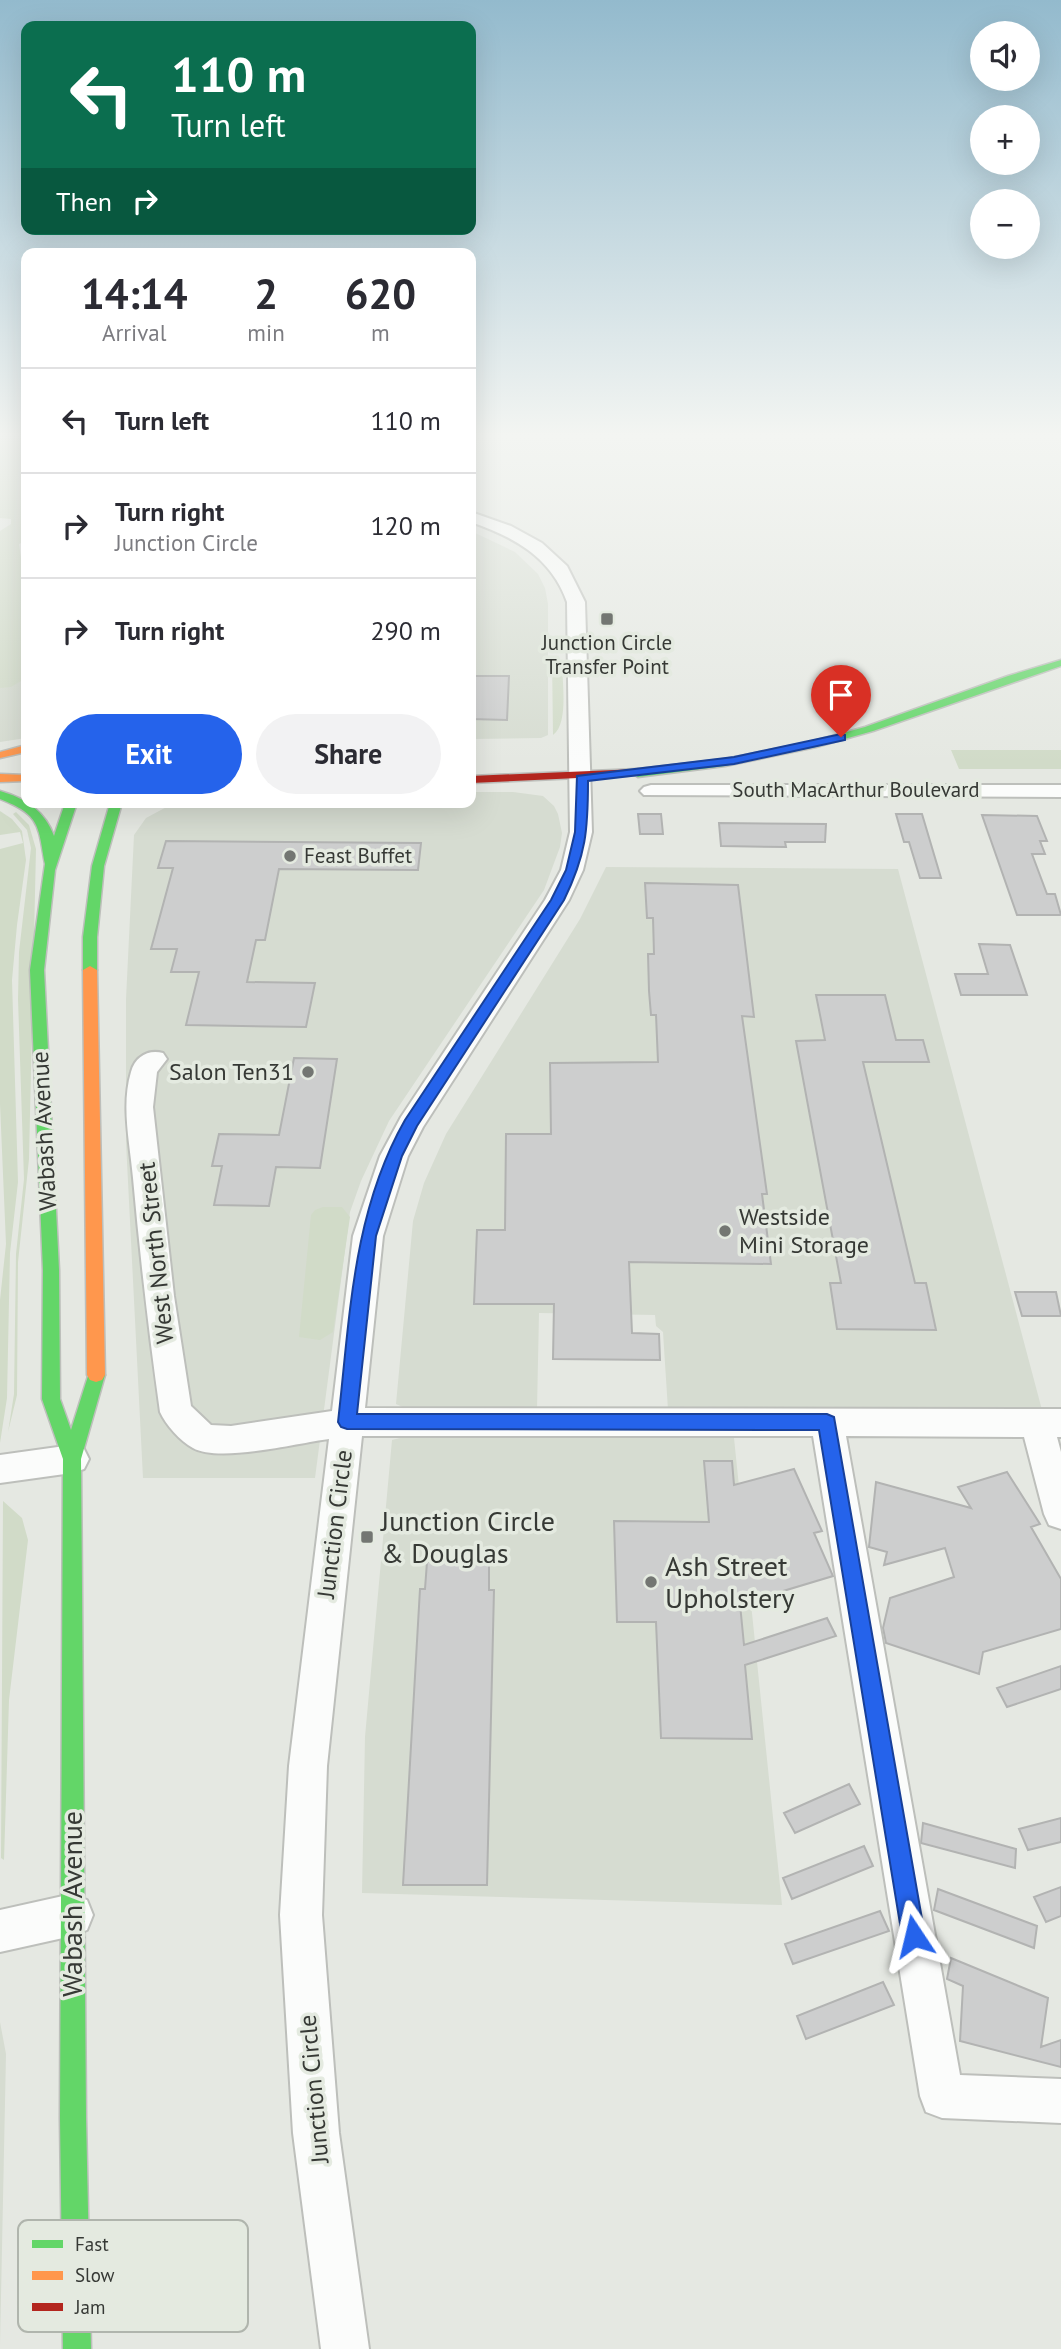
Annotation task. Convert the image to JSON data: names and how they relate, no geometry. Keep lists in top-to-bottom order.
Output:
{
  "streets": {
    "main road": ["South MacArthur Boulevard", "Wabash Avenue"],
    "street": ["West North Street", "Junction Circle"]
  },
  "crossings": [
    ["South MacArthur Boulevard", "Junction Circle"],
    ["West North Street", "Junction Circle"]
  ],
  "places": {
    "transit": ["Junction Circle Transfer Point", "Junction Circle & Douglas"],
    "other": [
      "Feast Buffet",
      "Salon Ten31",
      "Westside Mini Storage",
      "Ash Street Upholstery"
    ]
  },
  "legend": ["Fast", "Slow", "Jam"],
  "page": {
    "map_buttons": ["+", "−"],
    "turn": ["110 m", "Turn left"],
    "then": "Then",
    "eta": [
      "14:14",
      "Arrival",
      "2",
      "min",
      "620",
      "m"
    ],
    "list": [
      {
        "name": "Turn left",
        "value": "110 m"
      },
      {
        "name": "Turn right",
        "note": "Junction Circle",
        "value": "120 m"
      },
      {
        "name": "Turn right",
        "value": "290 m"
      }
    ],
    "buttons": ["Exit", "Share"]
  }
}
